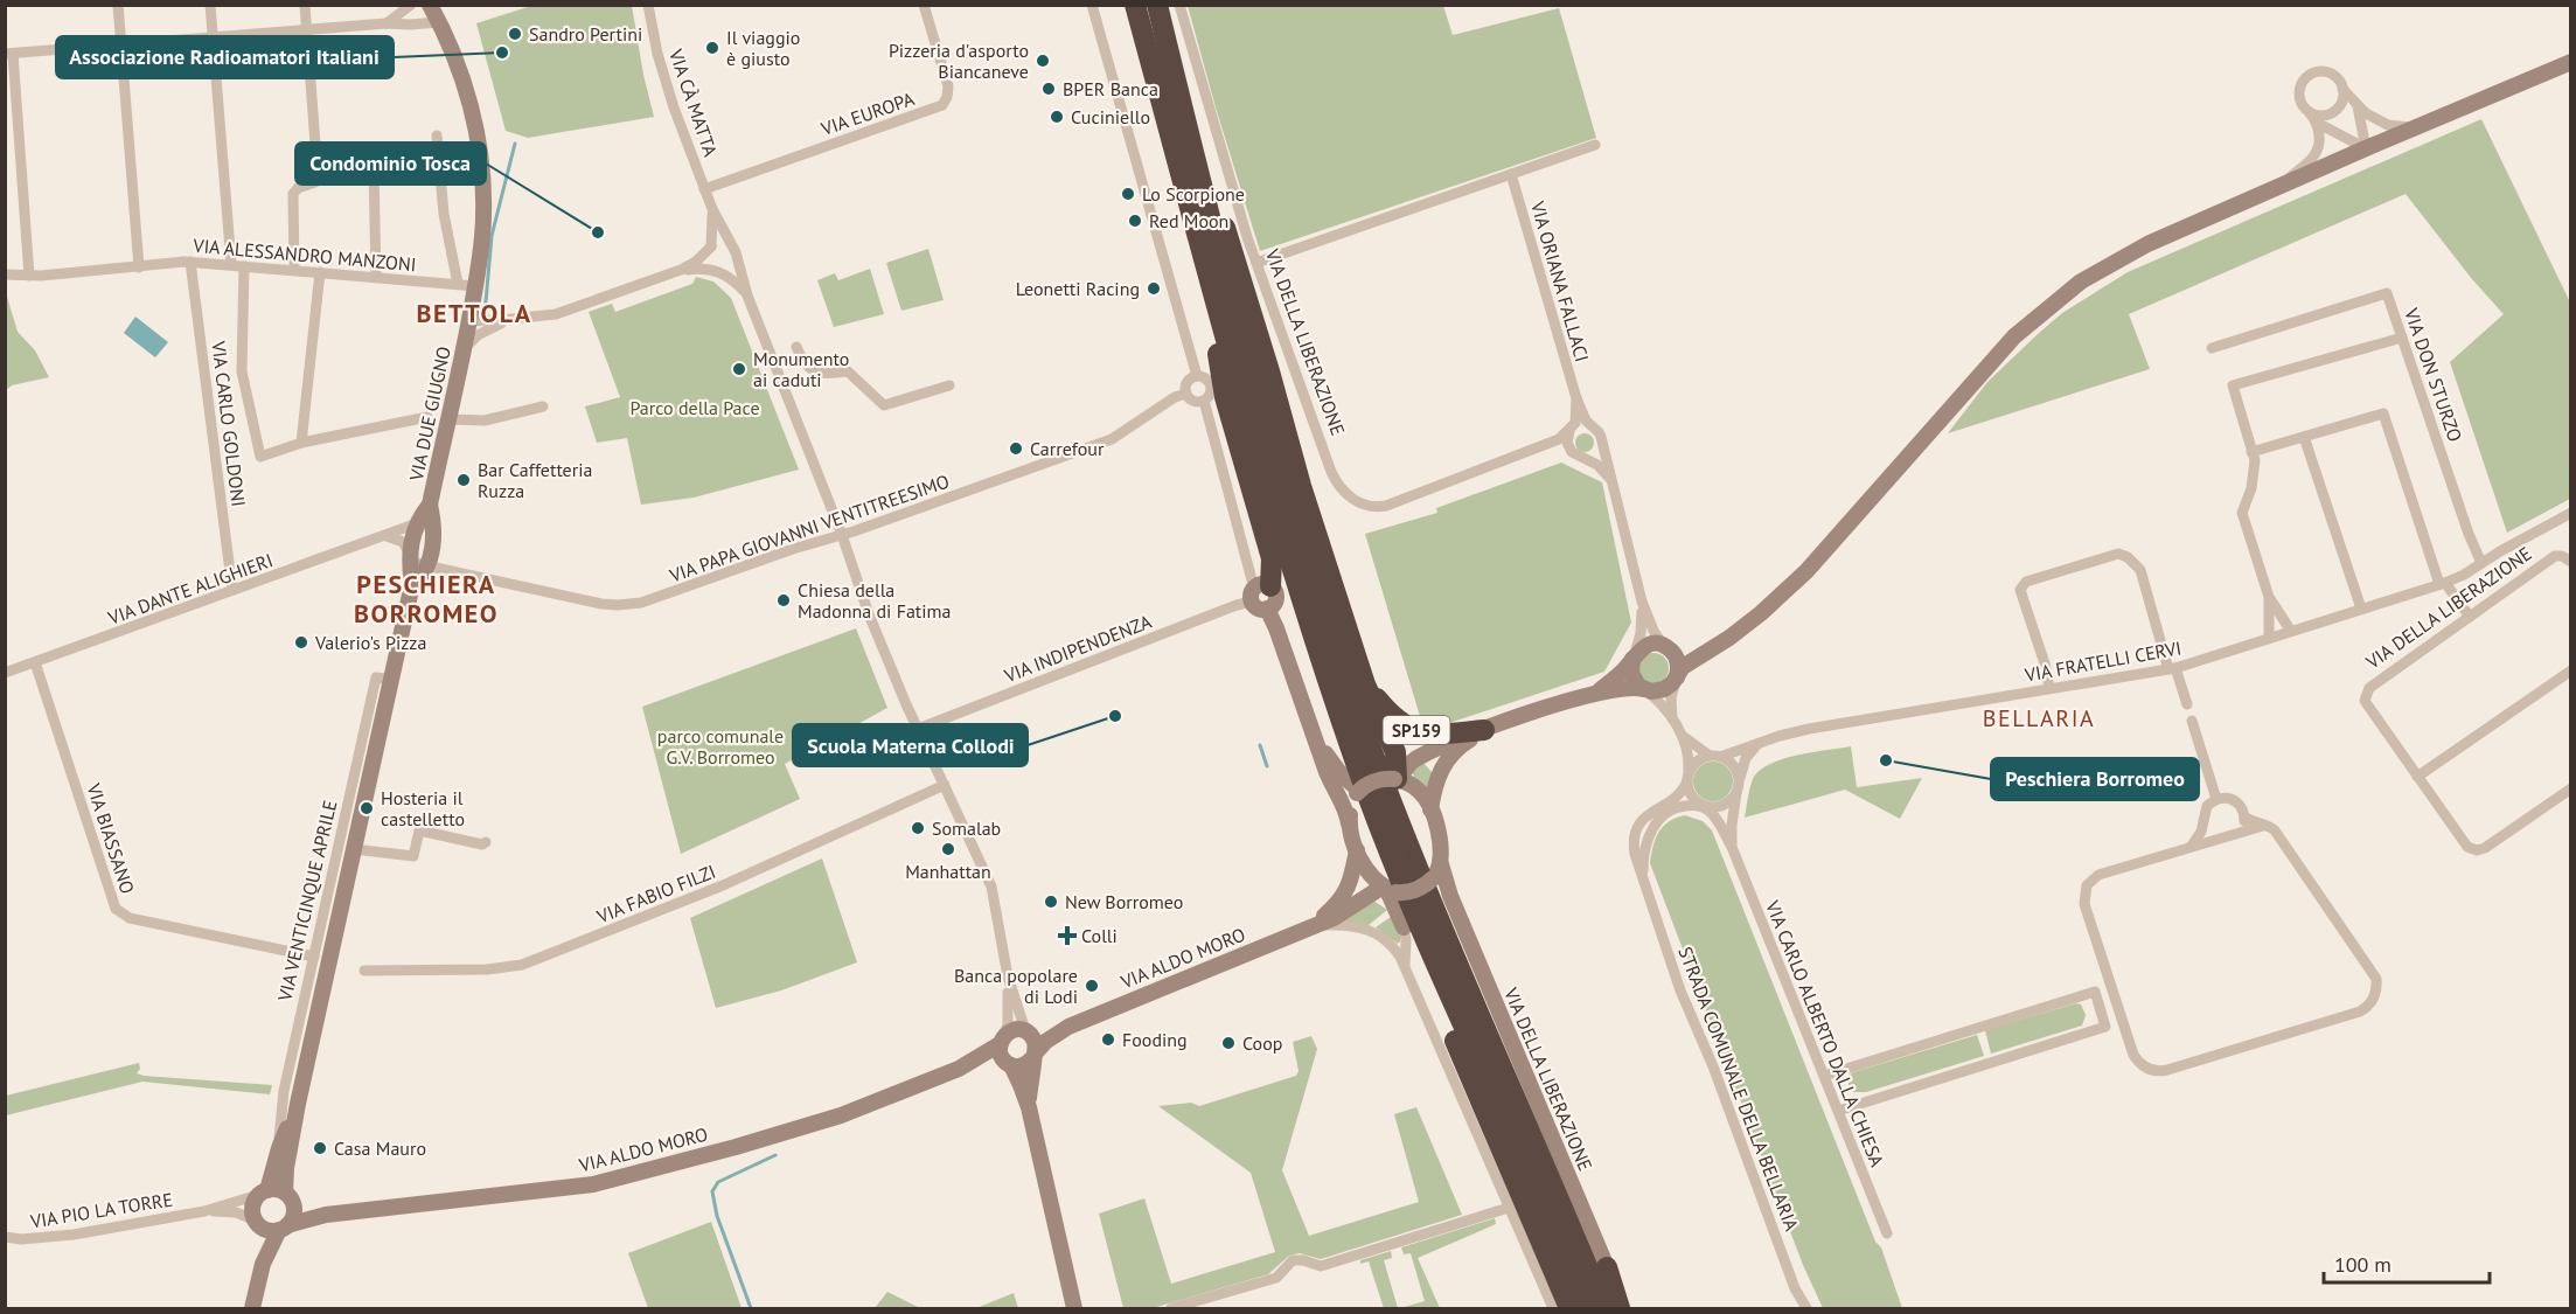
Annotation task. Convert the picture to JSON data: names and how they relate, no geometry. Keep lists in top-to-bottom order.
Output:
{
  "streets": {
    "highway": ["SP159"],
    "street": [
      "VIA CÀ MATTA",
      "VIA EUROPA",
      "VIA ALESSANDRO MANZONI",
      "VIA ORIANA FALLACI",
      "VIA DELLA LIBERAZIONE",
      "VIA DON STURZO",
      "VIA DUE GIUGNO",
      "VIA CARLO GOLDONI",
      "VIA PAPA GIOVANNI VENTITREESIMO",
      "VIA DANTE ALIGHIERI",
      "VIA INDIPENDENZA",
      "VIA FRATELLI CERVI",
      "VIA BIASSANO",
      "VIA FABIO FILZI",
      "VIA VENTICINQUE APRILE",
      "VIA ALDO MORO",
      "VIA CARLO ALBERTO DALLA CHIESA",
      "STRADA COMUNALE DELLA BELLARIA",
      "VIA PIO LA TORRE"
    ]
  },
  "crossings": [
    ["VIA CÀ MATTA", "VIA EUROPA"],
    ["VIA ALESSANDRO MANZONI", "VIA DUE GIUGNO"],
    ["VIA ALESSANDRO MANZONI", "VIA CARLO GOLDONI"],
    ["VIA DELLA LIBERAZIONE", "SP159"],
    ["VIA DELLA LIBERAZIONE", "VIA ALDO MORO"],
    ["VIA DON STURZO", "VIA FRATELLI CERVI"],
    ["VIA CARLO GOLDONI", "VIA DANTE ALIGHIERI"],
    ["VIA DANTE ALIGHIERI", "VIA BIASSANO"],
    ["VIA FRATELLI CERVI", "VIA CARLO ALBERTO DALLA CHIESA"],
    ["SP159", "VIA ALDO MORO"],
    ["VIA BIASSANO", "VIA VENTICINQUE APRILE"],
    ["VIA VENTICINQUE APRILE", "VIA ALDO MORO"],
    ["VIA VENTICINQUE APRILE", "VIA PIO LA TORRE"],
    ["VIA ALDO MORO", "VIA PIO LA TORRE"],
    ["VIA CARLO ALBERTO DALLA CHIESA", "STRADA COMUNALE DELLA BELLARIA"]
  ],
  "districts": ["BETTOLA", "PESCHIERA BORROMEO", "BELLARIA"],
  "parks": ["Parco della Pace", "parco comunale G.V. Borromeo"],
  "places": {
    "other": [
      "Sandro Pertini",
      "Il viaggio è giusto",
      "Associazione Radioamatori Italiani",
      "Pizzeria d'asporto Biancaneve",
      "BPER Banca",
      "Cuciniello",
      "Lo Scorpione",
      "Red Moon",
      "Condominio Tosca",
      "Leonetti Racing",
      "Monumento ai caduti",
      "Carrefour",
      "Bar Caffetteria Ruzza",
      "Chiesa della Madonna di Fatima",
      "Valerio's Pizza",
      "Scuola Materna Collodi",
      "Peschiera Borromeo",
      "Hosteria il castelletto",
      "Somalab",
      "Manhattan",
      "New Borromeo",
      "Banca popolare di Lodi",
      "Fooding",
      "Coop",
      "Casa Mauro"
    ],
    "health": ["Colli"]
  },
  "scale_bar": "100 m"
}
